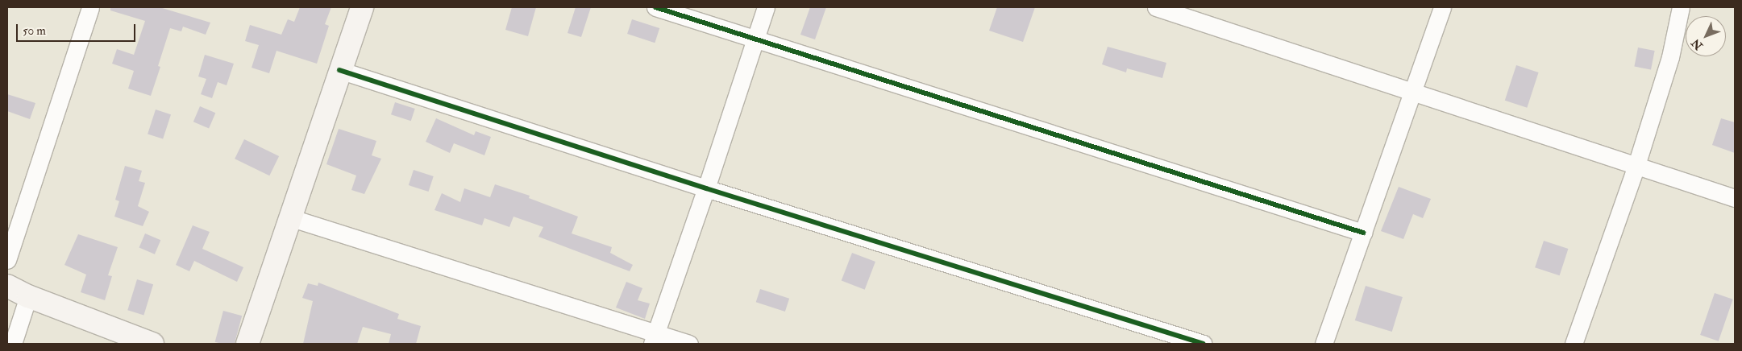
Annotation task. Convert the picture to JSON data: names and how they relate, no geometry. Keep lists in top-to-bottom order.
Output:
{
  "scale_bar": "50 m",
  "north": "bottom left"
}
